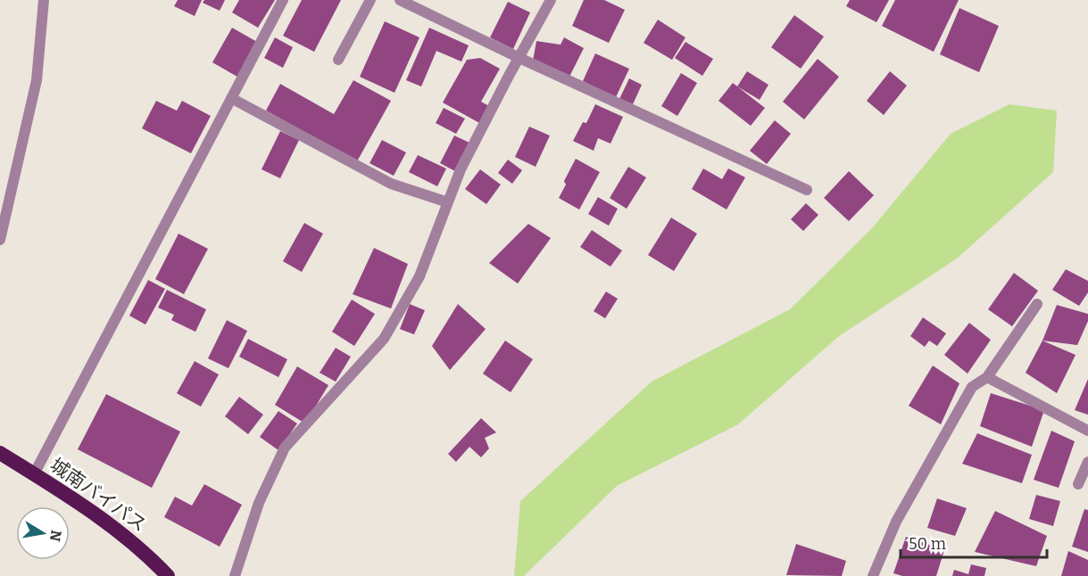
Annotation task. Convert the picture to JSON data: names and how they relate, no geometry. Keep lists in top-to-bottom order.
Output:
{
  "streets": {
    "highway": ["城南バイパス"]
  },
  "scale_bar": "50 m",
  "north": "right"
}
